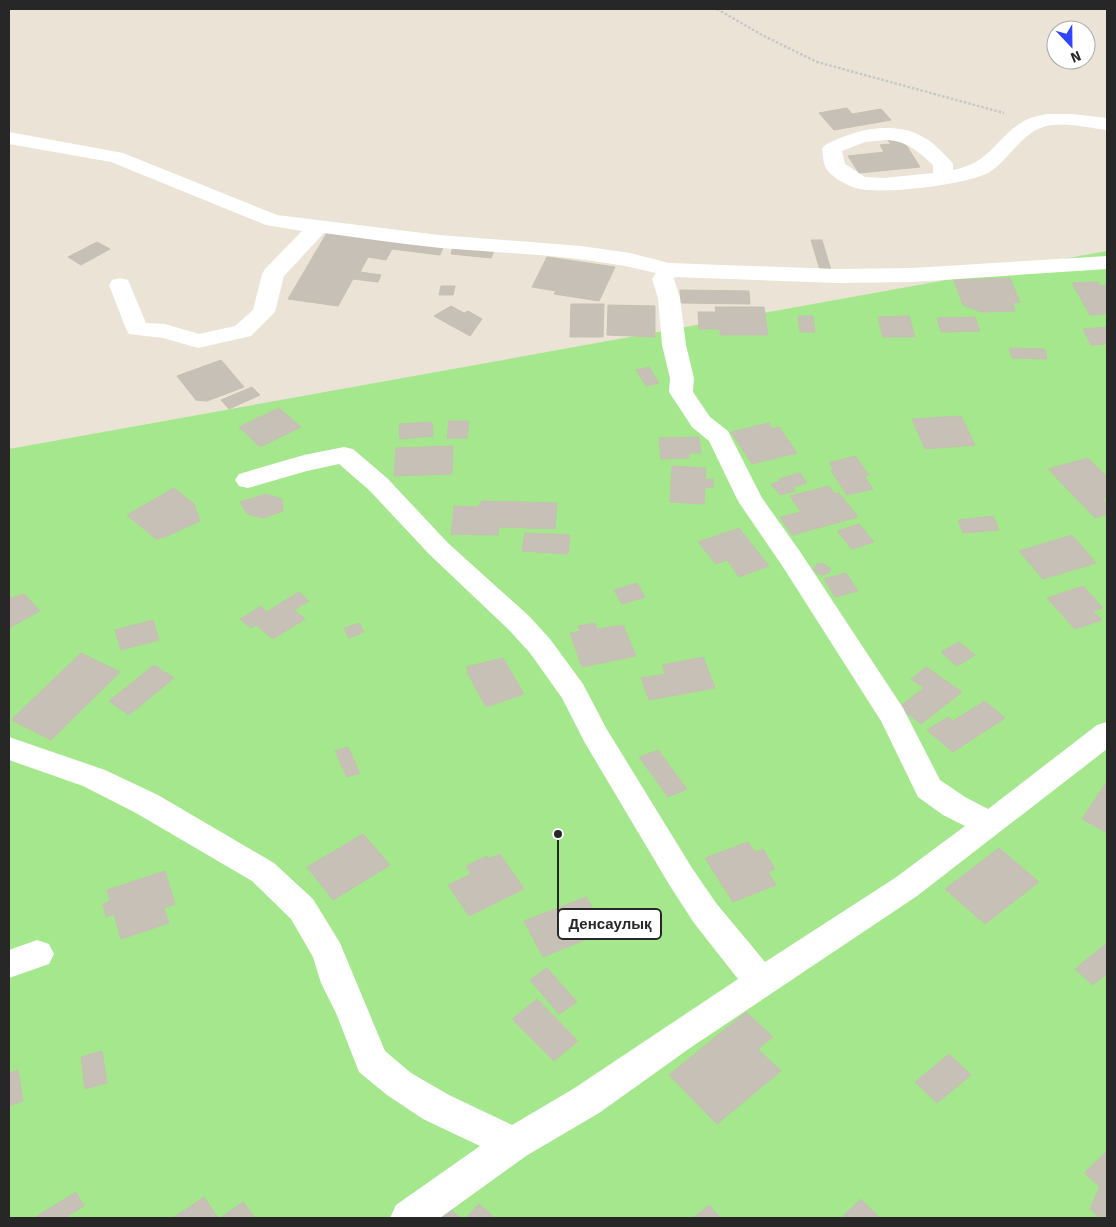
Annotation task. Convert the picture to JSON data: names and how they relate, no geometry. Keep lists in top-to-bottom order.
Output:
{
  "places": ["Денсаулық"],
  "north": "bottom"
}
